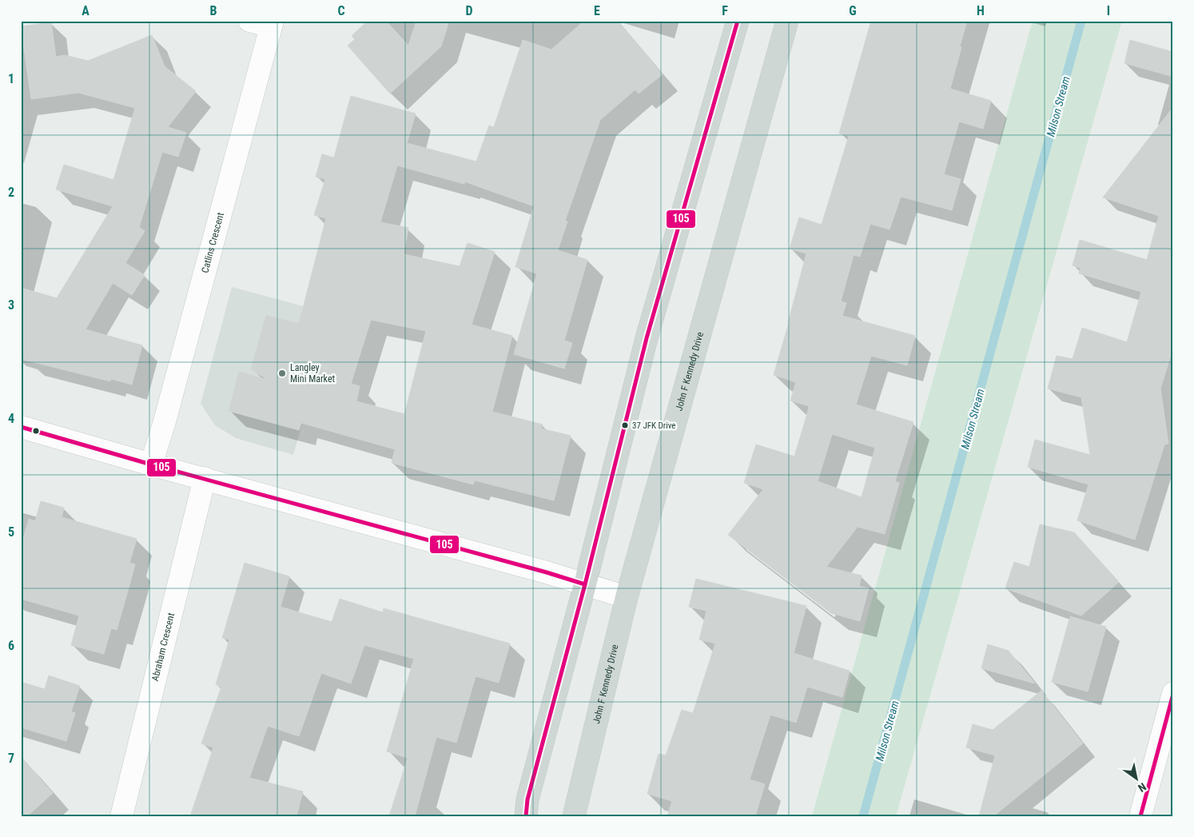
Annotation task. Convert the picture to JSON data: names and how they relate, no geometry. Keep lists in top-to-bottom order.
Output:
{
  "streets": {
    "main road": ["John F Kennedy Drive"],
    "street": ["Catlins Crescent", "Abraham Crescent"]
  },
  "water": ["Milson Stream"],
  "places": ["Langley Mini Market", "37 JFK Drive"],
  "lines": ["transit line 105"],
  "north": "bottom right",
  "grid": {
    "columns": [
      "A",
      "B",
      "C",
      "D",
      "E",
      "F",
      "G",
      "H",
      "I"
    ],
    "rows": [
      "1",
      "2",
      "3",
      "4",
      "5",
      "6",
      "7"
    ]
  }
}
